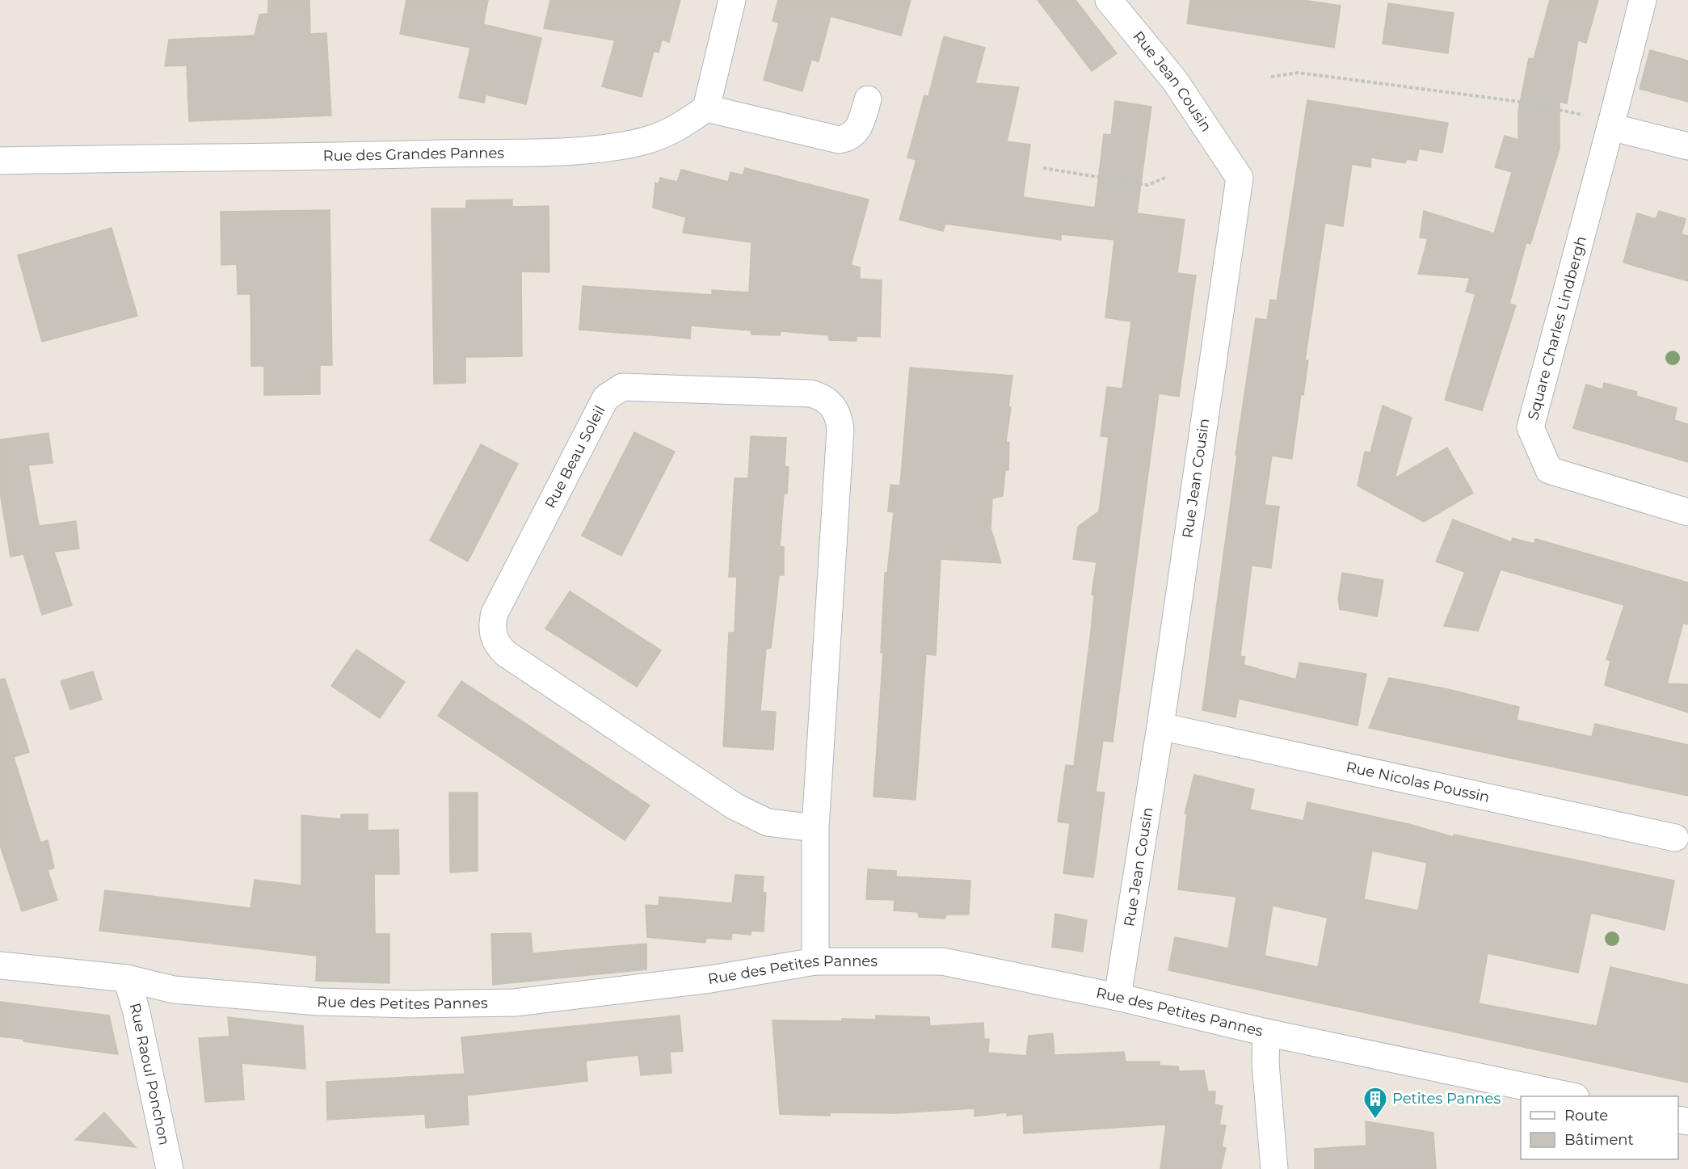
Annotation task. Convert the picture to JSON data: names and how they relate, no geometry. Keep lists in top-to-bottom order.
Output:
{
  "streets": {
    "street": [
      "Rue Jean Cousin",
      "Rue des Grandes Pannes",
      "Square Charles Lindbergh",
      "Rue Beau Soleil",
      "Rue Nicolas Poussin",
      "Rue des Petites Pannes",
      "Rue Raoul Ponchon"
    ]
  },
  "crossings": [
    ["Rue Jean Cousin", "Rue Nicolas Poussin"],
    ["Rue Jean Cousin", "Rue des Petites Pannes"],
    ["Rue Beau Soleil", "Rue des Petites Pannes"],
    ["Rue des Petites Pannes", "Rue Raoul Ponchon"]
  ],
  "places": {
    "building": ["Petites Pannes"]
  },
  "legend": ["Route", "Bâtiment"]
}
